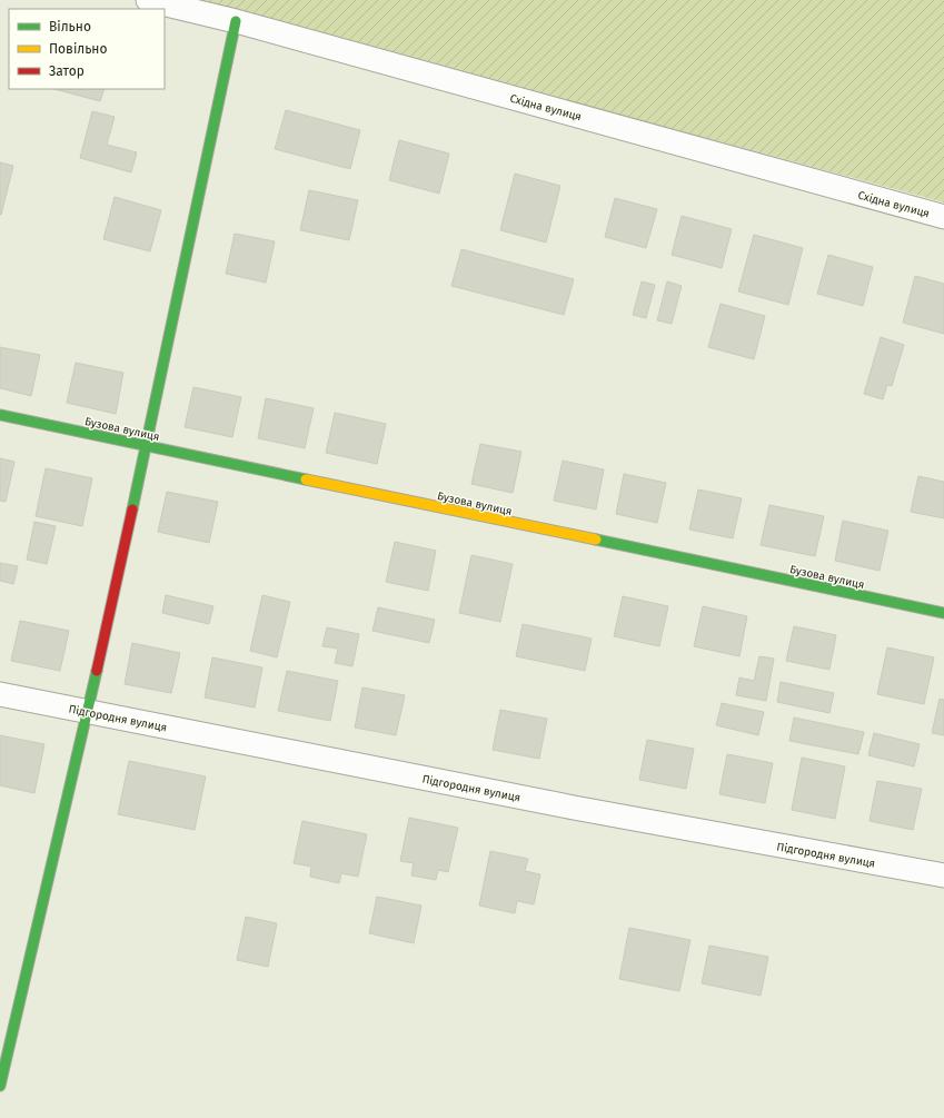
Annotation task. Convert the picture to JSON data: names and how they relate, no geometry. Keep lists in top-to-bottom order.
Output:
{
  "streets": {
    "street": ["Східна вулиця", "Бузова вулиця", "Підгородня вулиця"]
  },
  "legend": ["Вільно", "Повільно", "Затор"]
}
